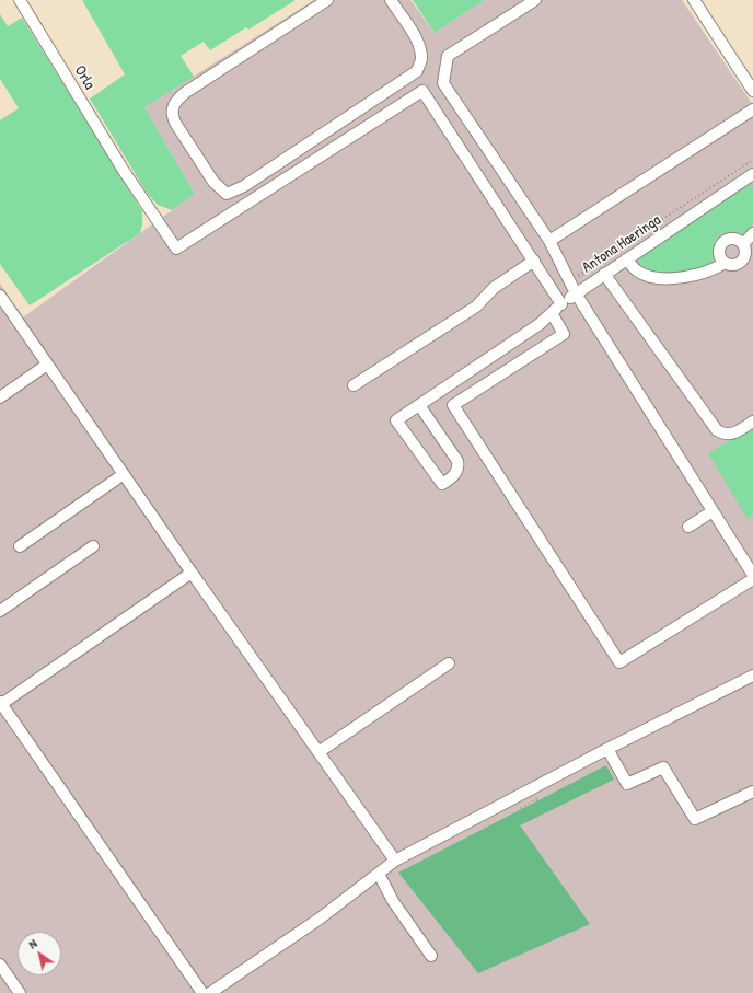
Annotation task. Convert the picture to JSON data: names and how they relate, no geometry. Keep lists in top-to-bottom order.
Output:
{
  "streets": {
    "street": ["Orla", "Antona Haeringa"]
  },
  "north": "top left"
}
